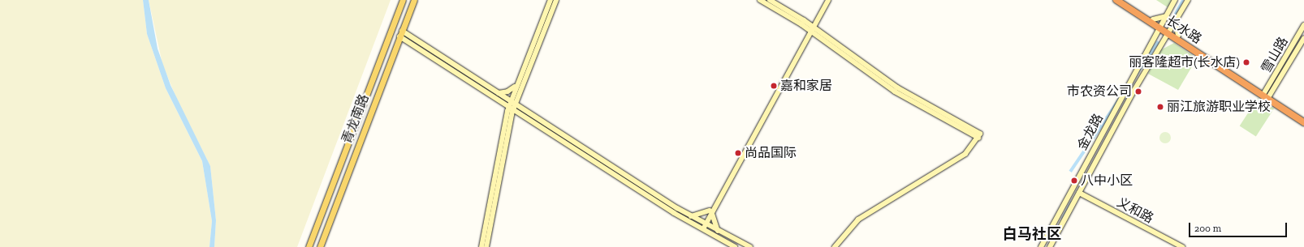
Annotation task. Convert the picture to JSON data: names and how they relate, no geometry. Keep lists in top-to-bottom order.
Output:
{
  "streets": {
    "highway": ["长水路"],
    "main road": ["青龙南路"],
    "street": ["雪山路", "金龙路", "义和路"]
  },
  "crossings": [
    ["长水路", "雪山路"],
    ["长水路", "金龙路"]
  ],
  "districts": ["白马社区"],
  "places": [
    "丽客隆超市(长水店)",
    "嘉和家居",
    "市农资公司",
    "丽江旅游职业学校",
    "尚品国际",
    "八中小区"
  ],
  "scale_bar": "200 m"
}
